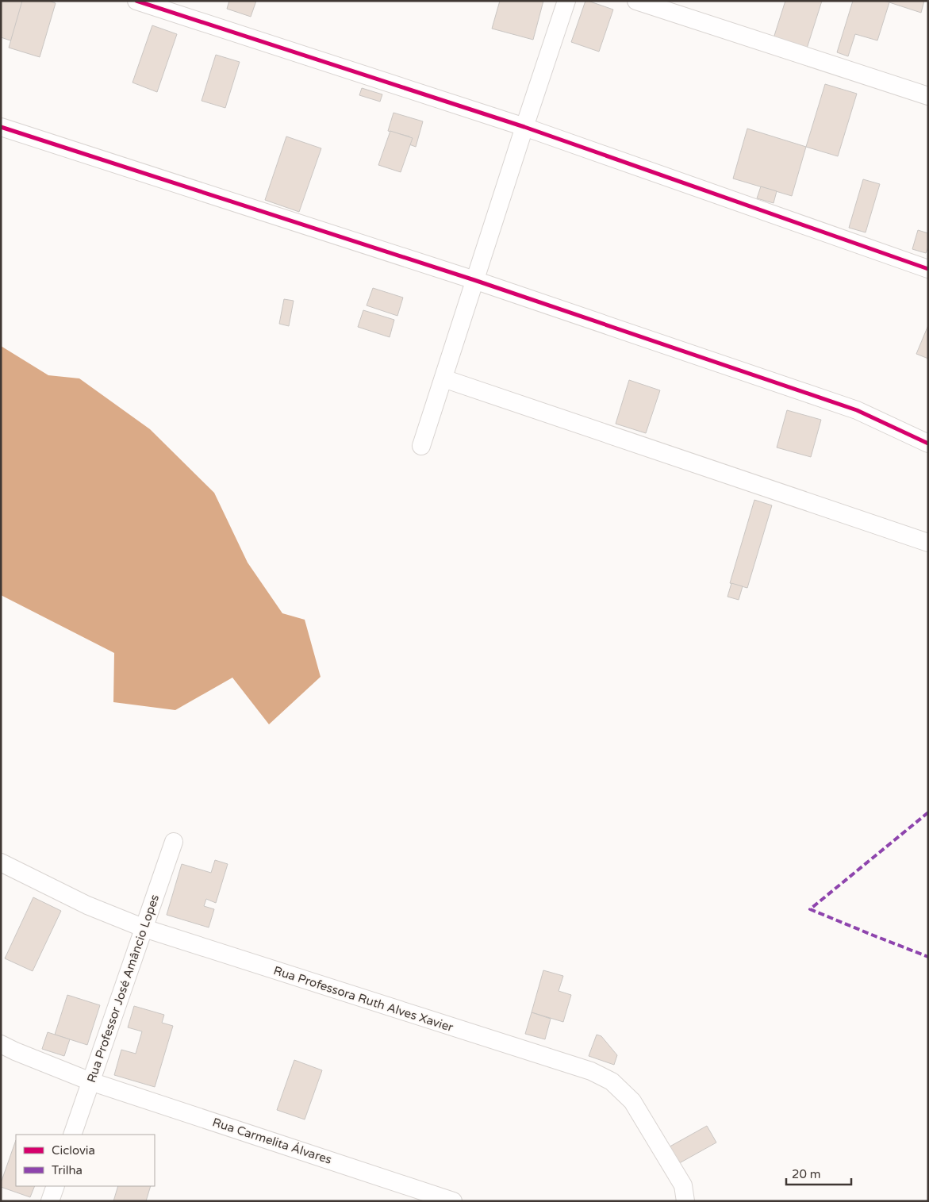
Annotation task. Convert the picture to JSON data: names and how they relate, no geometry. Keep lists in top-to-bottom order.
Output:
{
  "streets": {
    "street": ["Rua Professor José Amâncio Lopes", "Rua Professora Ruth Alves Xavier", "Rua Carmelita Álvares"]
  },
  "crossings": [
    ["Rua Professor José Amâncio Lopes", "Rua Professora Ruth Alves Xavier"],
    ["Rua Professor José Amâncio Lopes", "Rua Carmelita Álvares"]
  ],
  "legend": ["Ciclovia", "Trilha"],
  "scale_bar": "20 m"
}
